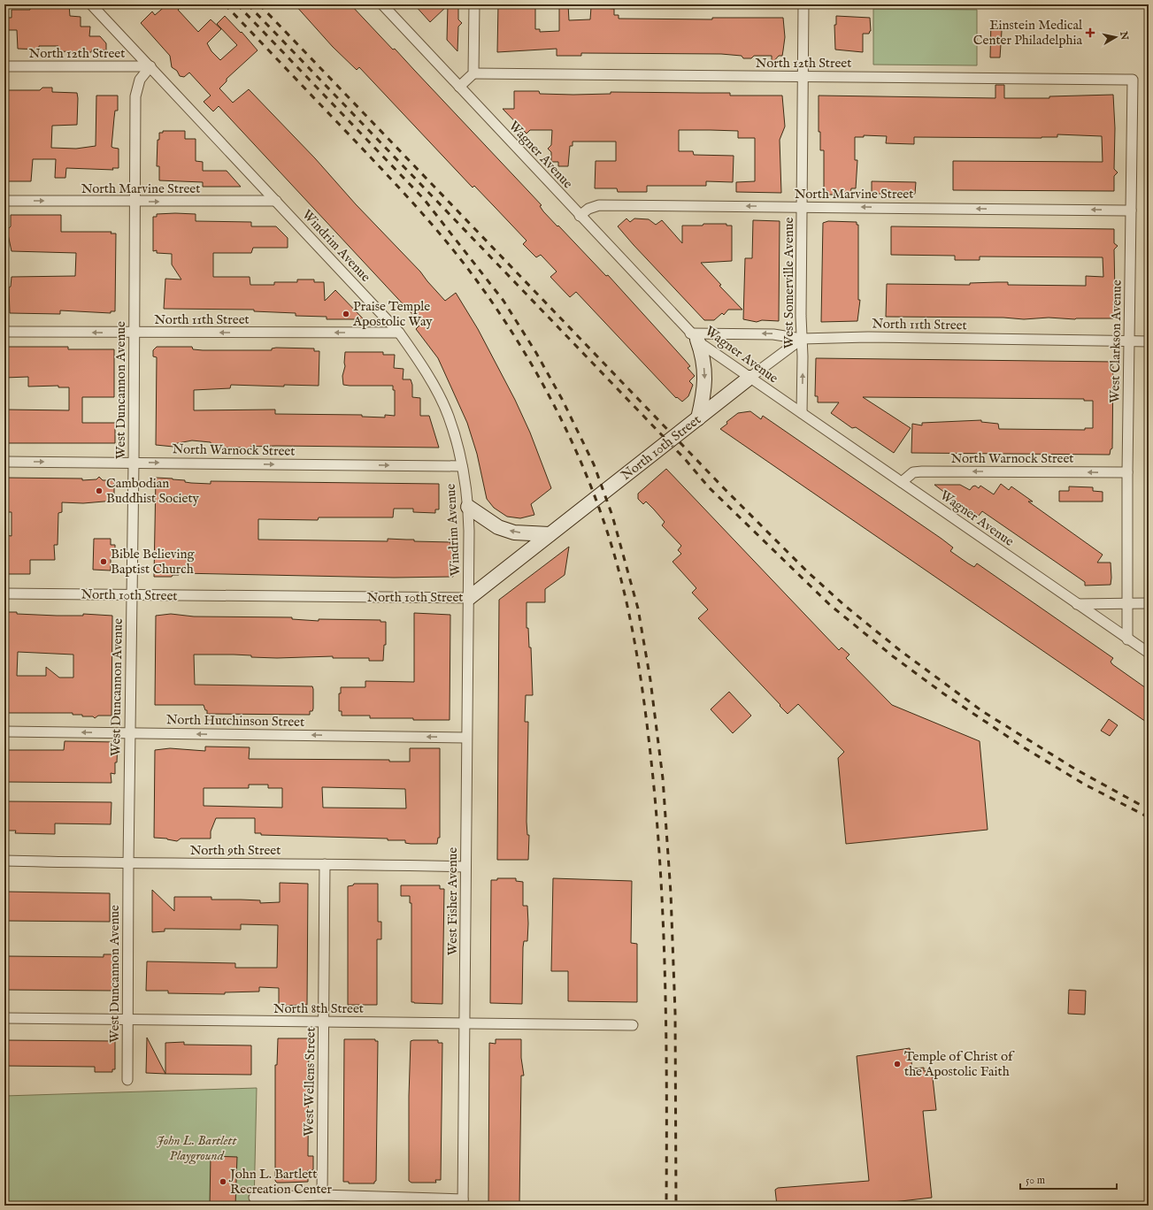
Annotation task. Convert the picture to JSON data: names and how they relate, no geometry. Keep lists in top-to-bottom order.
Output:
{
  "streets": {
    "street": [
      "North 12th Street",
      "Wagner Avenue",
      "North Marvine Street",
      "Windrim Avenue",
      "West Somerville Avenue",
      "North 11th Street",
      "West Clarkson Avenue",
      "West Duncannon Avenue",
      "North 10th Street",
      "North Warnock Street",
      "North Hutchinson Street",
      "North 9th Street",
      "West Fisher Avenue",
      "North 8th Street",
      "West Wellens Street"
    ]
  },
  "crossings": [
    ["North 12th Street", "Windrim Avenue"],
    ["North 12th Street", "West Somerville Avenue"],
    ["North 12th Street", "West Clarkson Avenue"],
    ["North 12th Street", "West Duncannon Avenue"],
    ["Wagner Avenue", "North Marvine Street"],
    ["Wagner Avenue", "West Somerville Avenue"],
    ["Wagner Avenue", "North 11th Street"],
    ["Wagner Avenue", "North 10th Street"],
    ["Wagner Avenue", "North Warnock Street"],
    ["North Marvine Street", "Windrim Avenue"],
    ["North Marvine Street", "West Somerville Avenue"],
    ["North Marvine Street", "West Clarkson Avenue"],
    ["North Marvine Street", "West Duncannon Avenue"],
    ["Windrim Avenue", "North 11th Street"],
    ["Windrim Avenue", "West Duncannon Avenue"],
    ["Windrim Avenue", "North 10th Street"],
    ["Windrim Avenue", "North Warnock Street"],
    ["Windrim Avenue", "West Fisher Avenue"],
    ["West Somerville Avenue", "North 11th Street"],
    ["West Somerville Avenue", "North 10th Street"],
    ["North 11th Street", "West Clarkson Avenue"],
    ["North 11th Street", "West Duncannon Avenue"],
    ["North 11th Street", "North 10th Street"],
    ["West Clarkson Avenue", "North Warnock Street"],
    ["West Duncannon Avenue", "North 10th Street"],
    ["West Duncannon Avenue", "North Warnock Street"],
    ["West Duncannon Avenue", "North Hutchinson Street"],
    ["West Duncannon Avenue", "North 9th Street"],
    ["West Duncannon Avenue", "North 8th Street"],
    ["North 10th Street", "West Fisher Avenue"],
    ["North Hutchinson Street", "West Fisher Avenue"],
    ["North 9th Street", "West Fisher Avenue"],
    ["North 9th Street", "West Wellens Street"],
    ["West Fisher Avenue", "North 8th Street"],
    ["North 8th Street", "West Wellens Street"]
  ],
  "one_way": ["North 11th Street", "North Hutchinson Street"],
  "parks": ["John L. Bartlett Playground"],
  "places": {
    "health": ["Einstein Medical Center Philadelphia"],
    "other": [
      "Praise Temple Apostolic Way",
      "Cambodian Buddhist Society",
      "Bible Believing Baptist Church",
      "Temple of Christ of the Apostolic Faith",
      "John L. Bartlett Recreation Center"
    ]
  },
  "scale_bar": "50 m",
  "north": "right"
}
